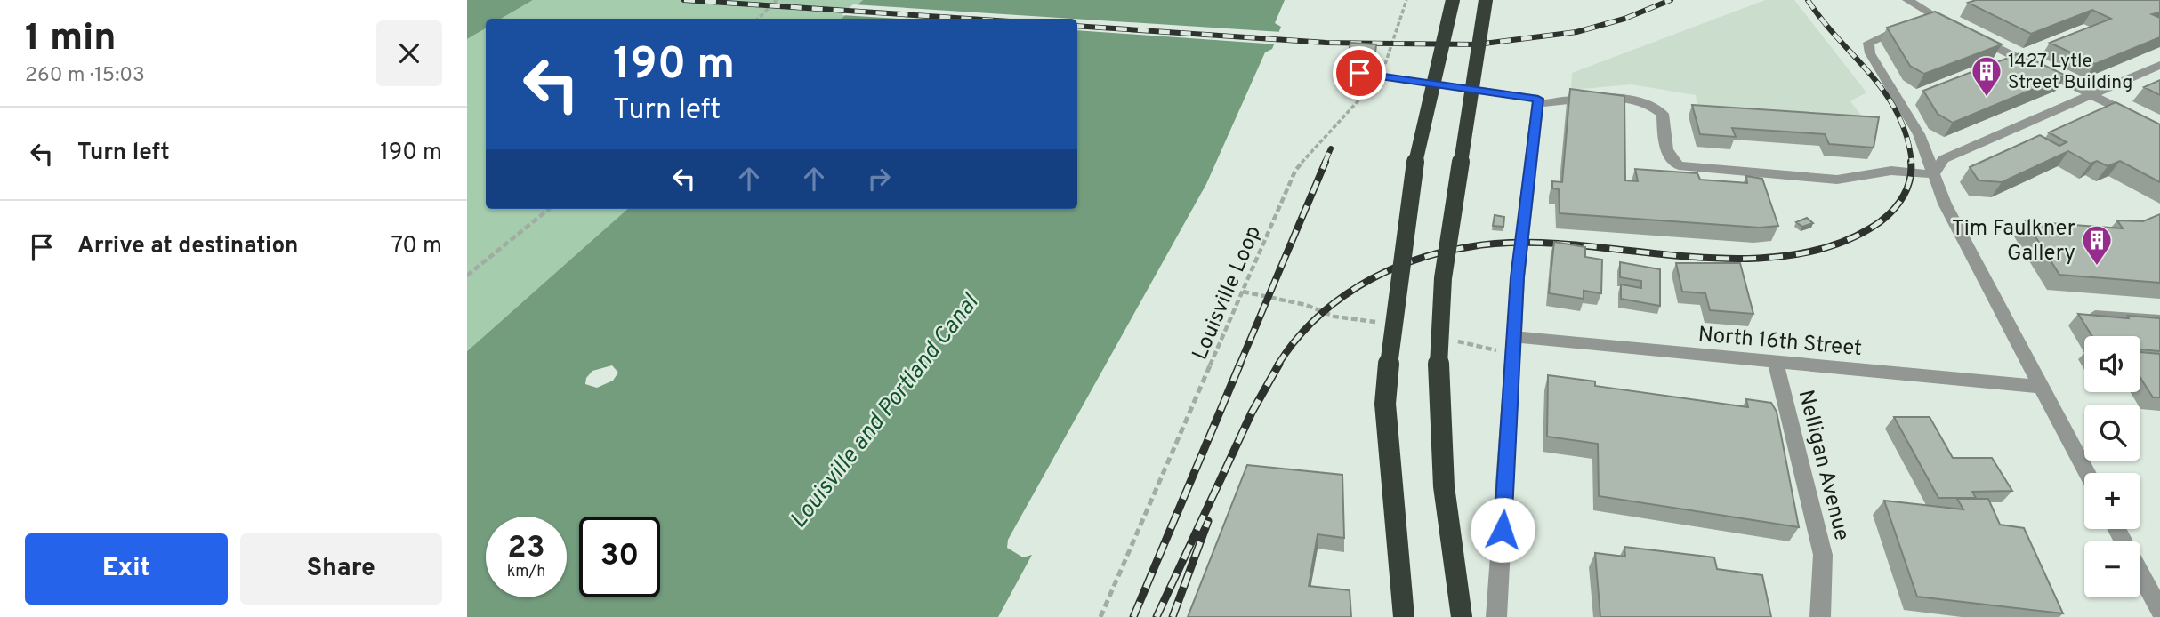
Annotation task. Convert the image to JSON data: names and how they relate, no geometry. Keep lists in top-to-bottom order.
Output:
{
  "streets": {
    "street": ["North 16th Street", "Nelligan Avenue"],
    "path": ["Louisville Loop"]
  },
  "crossings": [
    ["North 16th Street", "Nelligan Avenue"]
  ],
  "water": ["Louisville and Portland Canal"],
  "places": {
    "building": ["1427 Lytle Street Building", "Tim Faulkner Gallery"]
  },
  "page": {
    "heading": ["1 min", "260 m · 15:03"],
    "turn": ["190 m", "Turn left"],
    "list": [
      {
        "name": "Turn left",
        "value": "190 m"
      },
      {
        "name": "Arrive at destination",
        "value": "70 m"
      }
    ],
    "map_buttons": ["+", "−"],
    "speed": "23 km/h",
    "limit": "30",
    "buttons": ["Exit", "Share"]
  }
}
